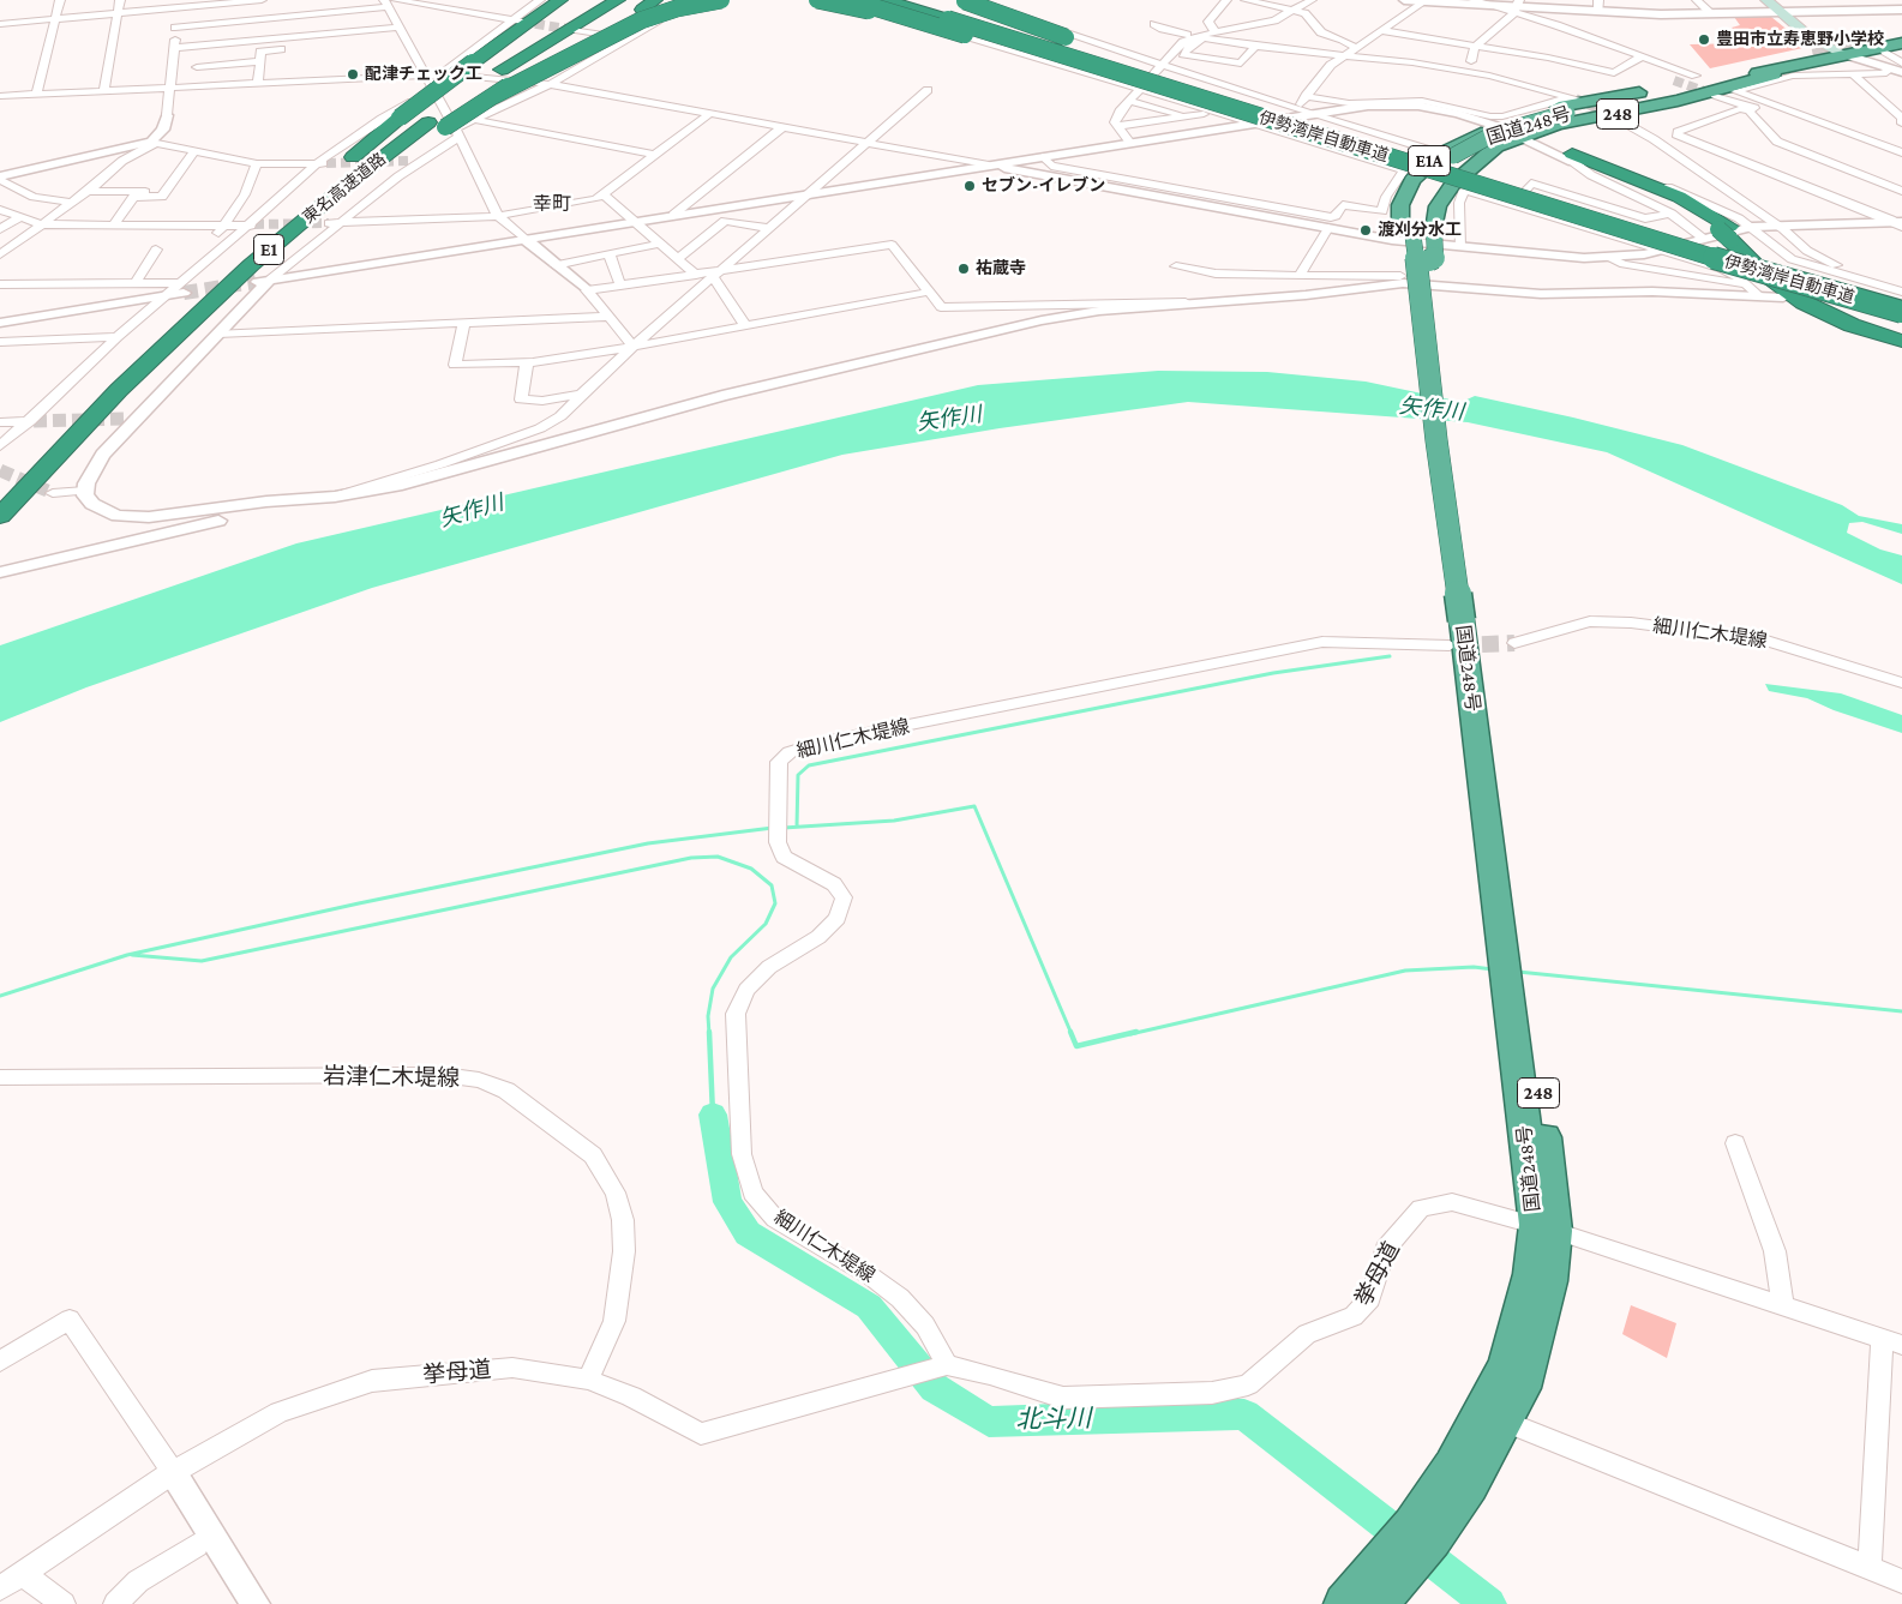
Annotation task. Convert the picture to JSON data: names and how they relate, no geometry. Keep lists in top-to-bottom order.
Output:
{
  "streets": {
    "highway": [
      "248",
      "国道248号",
      "伊勢湾岸自動車道",
      "E1A",
      "東名高速道路",
      "E1"
    ],
    "street": ["細川仁木堤線", "岩津仁木堤線", "挙母道"]
  },
  "crossings": [
    ["248", "国道248号"],
    ["国道248号", "細川仁木堤線"],
    ["国道248号", "挙母道"],
    ["細川仁木堤線", "挙母道"],
    ["岩津仁木堤線", "挙母道"]
  ],
  "districts": ["幸町"],
  "water": ["矢作川", "北斗川"],
  "places": [
    "豊田市立寿恵野小学校",
    "配津チェック工",
    "セブン-イレブン",
    "渡刈分水工",
    "祐蔵寺"
  ]
}
